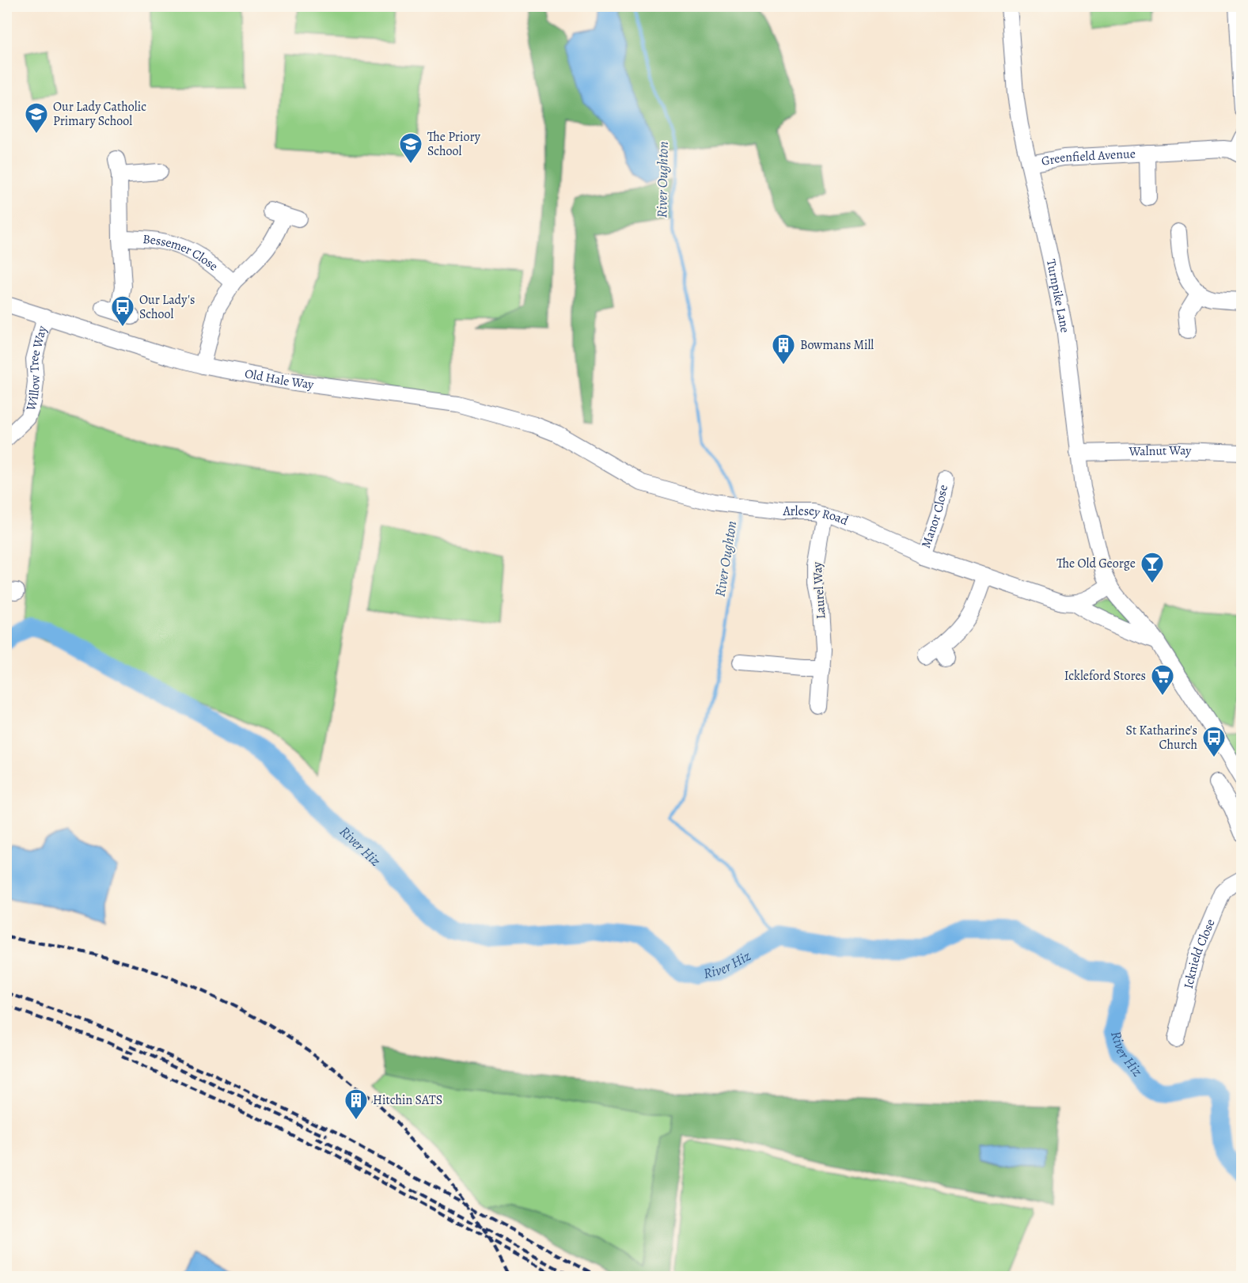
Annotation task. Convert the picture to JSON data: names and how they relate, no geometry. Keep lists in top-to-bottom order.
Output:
{
  "streets": {
    "street": [
      "Greenfield Avenue",
      "Bessemer Close",
      "Turnpike Lane",
      "Willow Tree Way",
      "Old Hale Way",
      "Walnut Way",
      "Arlesey Road",
      "Manor Close",
      "Laurel Way",
      "Icknield Close"
    ]
  },
  "crossings": [
    ["Greenfield Avenue", "Turnpike Lane"],
    ["Bessemer Close", "Old Hale Way"],
    ["Turnpike Lane", "Walnut Way"],
    ["Willow Tree Way", "Old Hale Way"],
    ["Old Hale Way", "Arlesey Road"],
    ["Arlesey Road", "Manor Close"],
    ["Arlesey Road", "Laurel Way"]
  ],
  "water": ["River Oughton", "River Hiz"],
  "places": {
    "school or university": ["Our Lady Catholic Primary School", "The Priory School"],
    "bus stop": ["Our Lady's School", "St Katharine's Church"],
    "building": ["Bowmans Mill", "Hitchin SATS"],
    "bar": ["The Old George"],
    "supermarket": ["Ickleford Stores"]
  }
}
